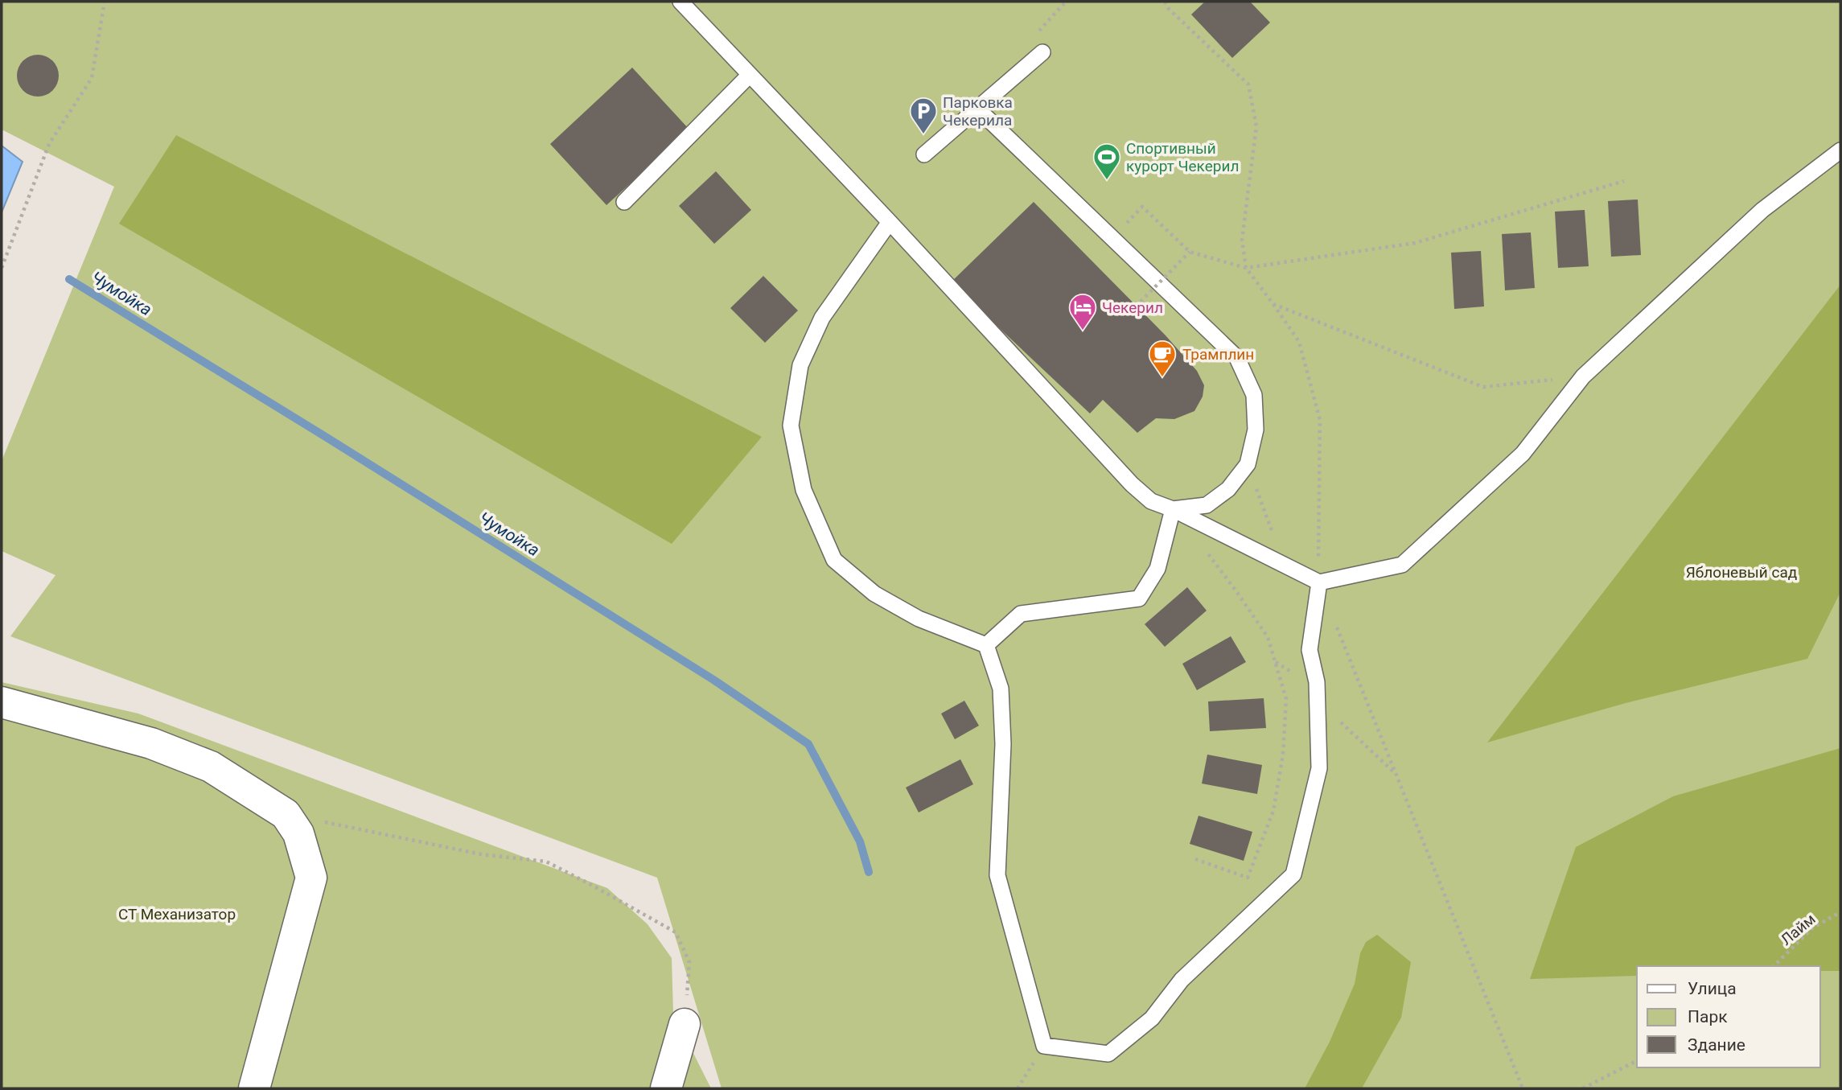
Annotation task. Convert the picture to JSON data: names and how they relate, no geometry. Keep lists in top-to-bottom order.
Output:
{
  "streets": {
    "path": ["Лайм"]
  },
  "water": ["Чумойка"],
  "parks": ["Яблоневый сад", "СТ Механизатор"],
  "places": {
    "parking": ["Парковка Чекерила"],
    "sports": ["Спортивный курорт Чекерил"],
    "hotel": ["Чекерил"],
    "cafe": ["Трамплин"]
  },
  "legend": ["Улица", "Парк", "Здание"]
}
